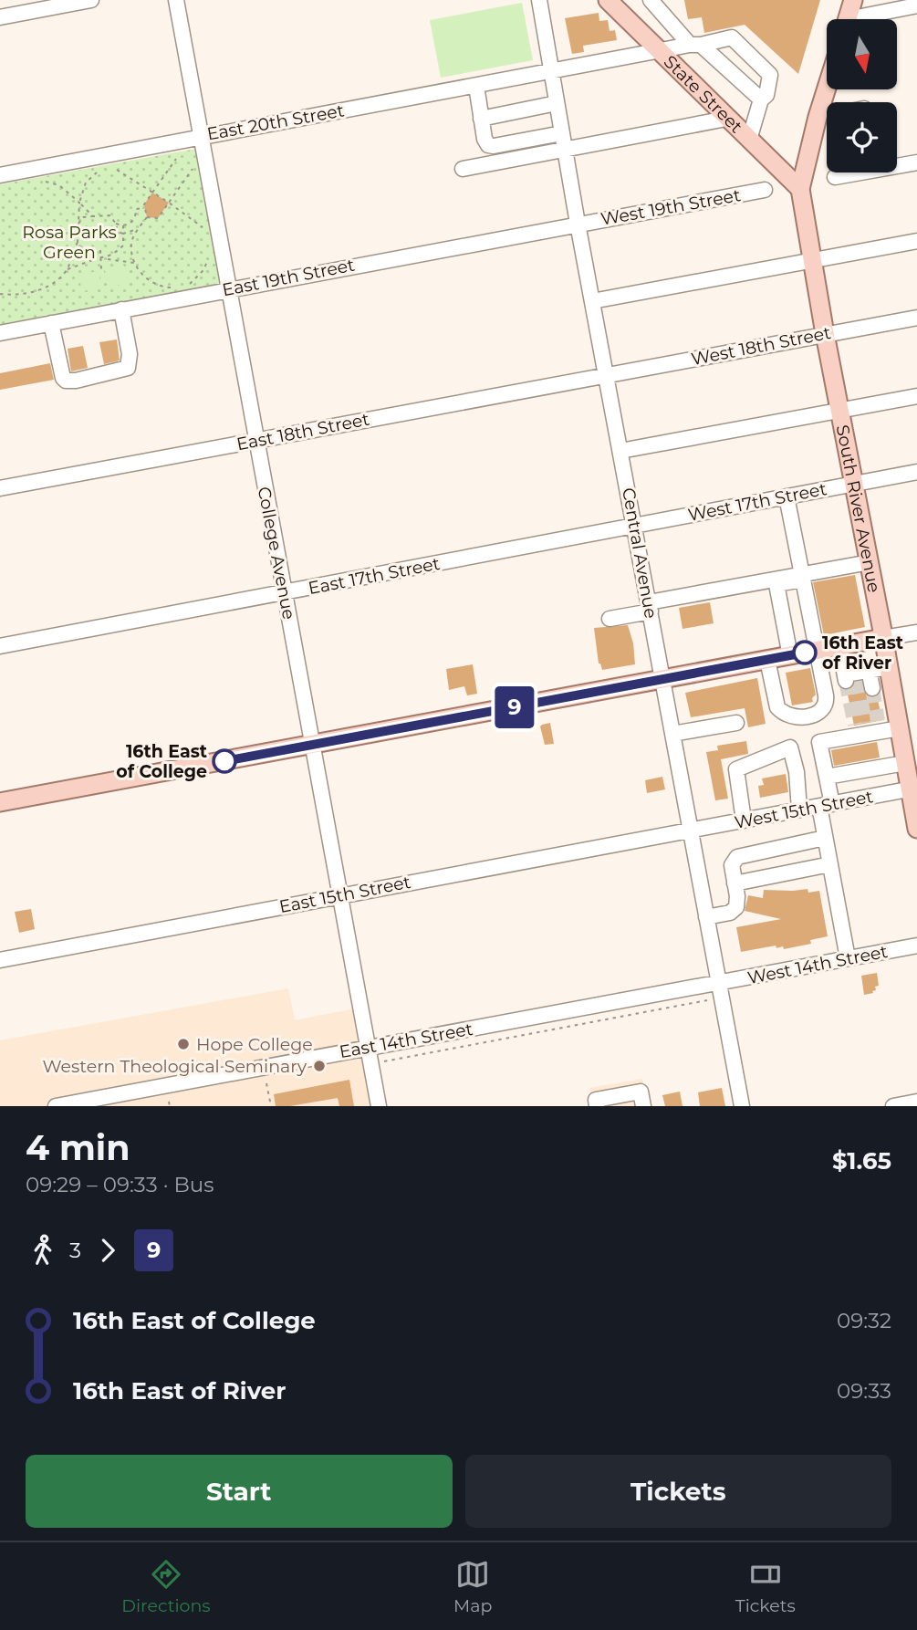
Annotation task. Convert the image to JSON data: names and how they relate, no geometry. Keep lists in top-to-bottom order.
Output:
{
  "streets": {
    "main road": ["State Street", "South River Avenue"],
    "street": [
      "East 20th Street",
      "West 19th Street",
      "East 19th Street",
      "West 18th Street",
      "East 18th Street",
      "West 17th Street",
      "College Avenue",
      "Central Avenue",
      "East 17th Street",
      "West 15th Street",
      "East 15th Street",
      "West 14th Street",
      "East 14th Street"
    ]
  },
  "crossings": [
    ["State Street", "East 20th Street"],
    ["State Street", "South River Avenue"],
    ["East 20th Street", "College Avenue"],
    ["East 20th Street", "Central Avenue"],
    ["West 19th Street", "East 19th Street"],
    ["West 19th Street", "Central Avenue"],
    ["East 19th Street", "College Avenue"],
    ["East 19th Street", "Central Avenue"],
    ["West 18th Street", "East 18th Street"],
    ["West 18th Street", "South River Avenue"],
    ["West 18th Street", "Central Avenue"],
    ["East 18th Street", "College Avenue"],
    ["East 18th Street", "Central Avenue"],
    ["West 17th Street", "South River Avenue"],
    ["West 17th Street", "Central Avenue"],
    ["West 17th Street", "East 17th Street"],
    ["South River Avenue", "West 15th Street"],
    ["College Avenue", "East 17th Street"],
    ["College Avenue", "East 15th Street"],
    ["College Avenue", "East 14th Street"],
    ["Central Avenue", "East 17th Street"],
    ["Central Avenue", "West 15th Street"],
    ["Central Avenue", "East 15th Street"],
    ["Central Avenue", "West 14th Street"],
    ["Central Avenue", "East 14th Street"],
    ["West 15th Street", "East 15th Street"],
    ["West 14th Street", "East 14th Street"]
  ],
  "parks": ["Rosa Parks Green"],
  "places": [
    "16th East of River",
    "16th East of College",
    "Hope College",
    "Western Theological Seminary"
  ],
  "lines": ["bus line 9"],
  "north": "bottom",
  "page": {
    "on_map": "9",
    "heading": ["4 min", "09:29 – 09:33 · Bus", "$1.65"],
    "legs": ["3", "9"],
    "list": [
      {
        "name": "16th East of College",
        "value": "09:32"
      },
      {
        "name": "16th East of River",
        "value": "09:33"
      }
    ],
    "buttons": ["Start", "Tickets"],
    "tabs": ["Directions", "Map", "Tickets"]
  }
}
